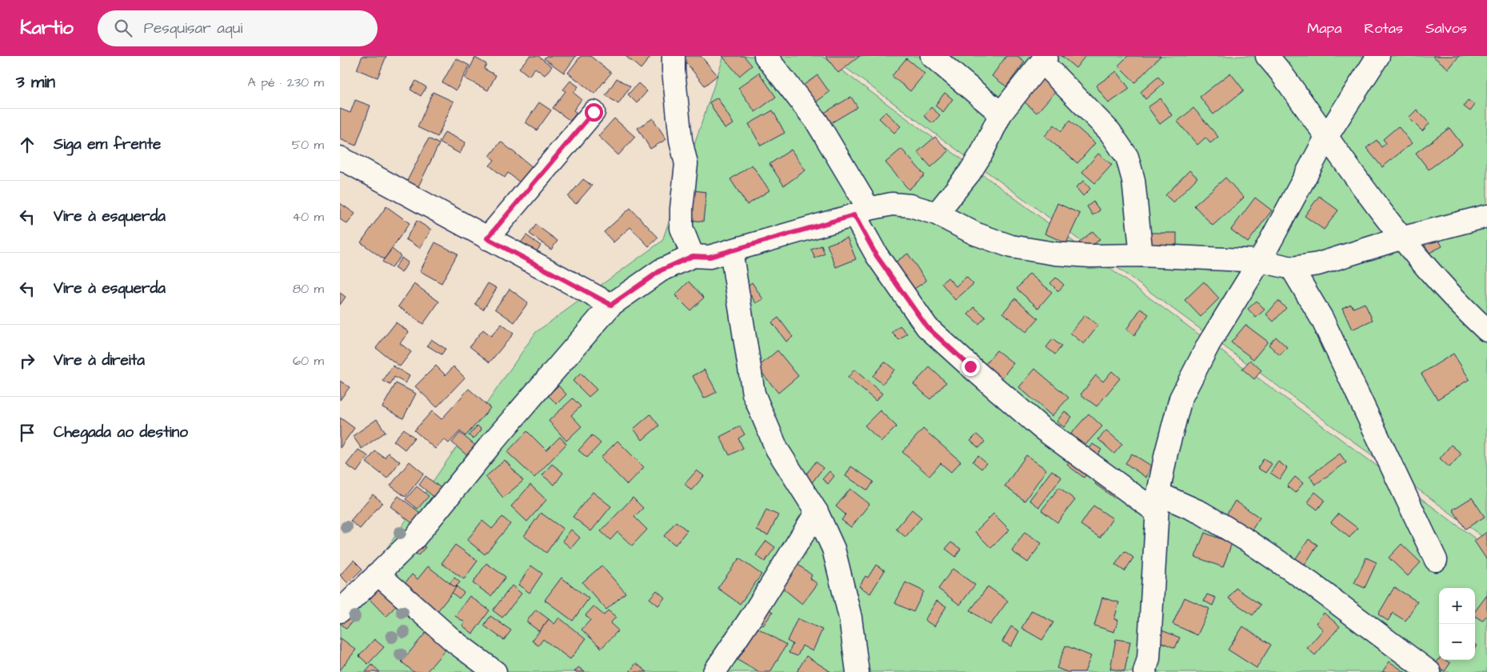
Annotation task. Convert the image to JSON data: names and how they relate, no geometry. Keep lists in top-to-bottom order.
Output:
{
  "page": {
    "header": "Kartio",
    "search": "Pesquisar aqui",
    "nav": ["Mapa", "Rotas", "Salvos"],
    "heading": ["3 min", "A pé · 230 m"],
    "list": [
      ["Siga em frente", "50 m"],
      ["Vire à esquerda", "40 m"],
      ["Vire à esquerda", "80 m"],
      ["Vire à direita", "60 m"],
      "Chegada ao destino"
    ],
    "map_buttons": ["+", "−"]
  }
}
